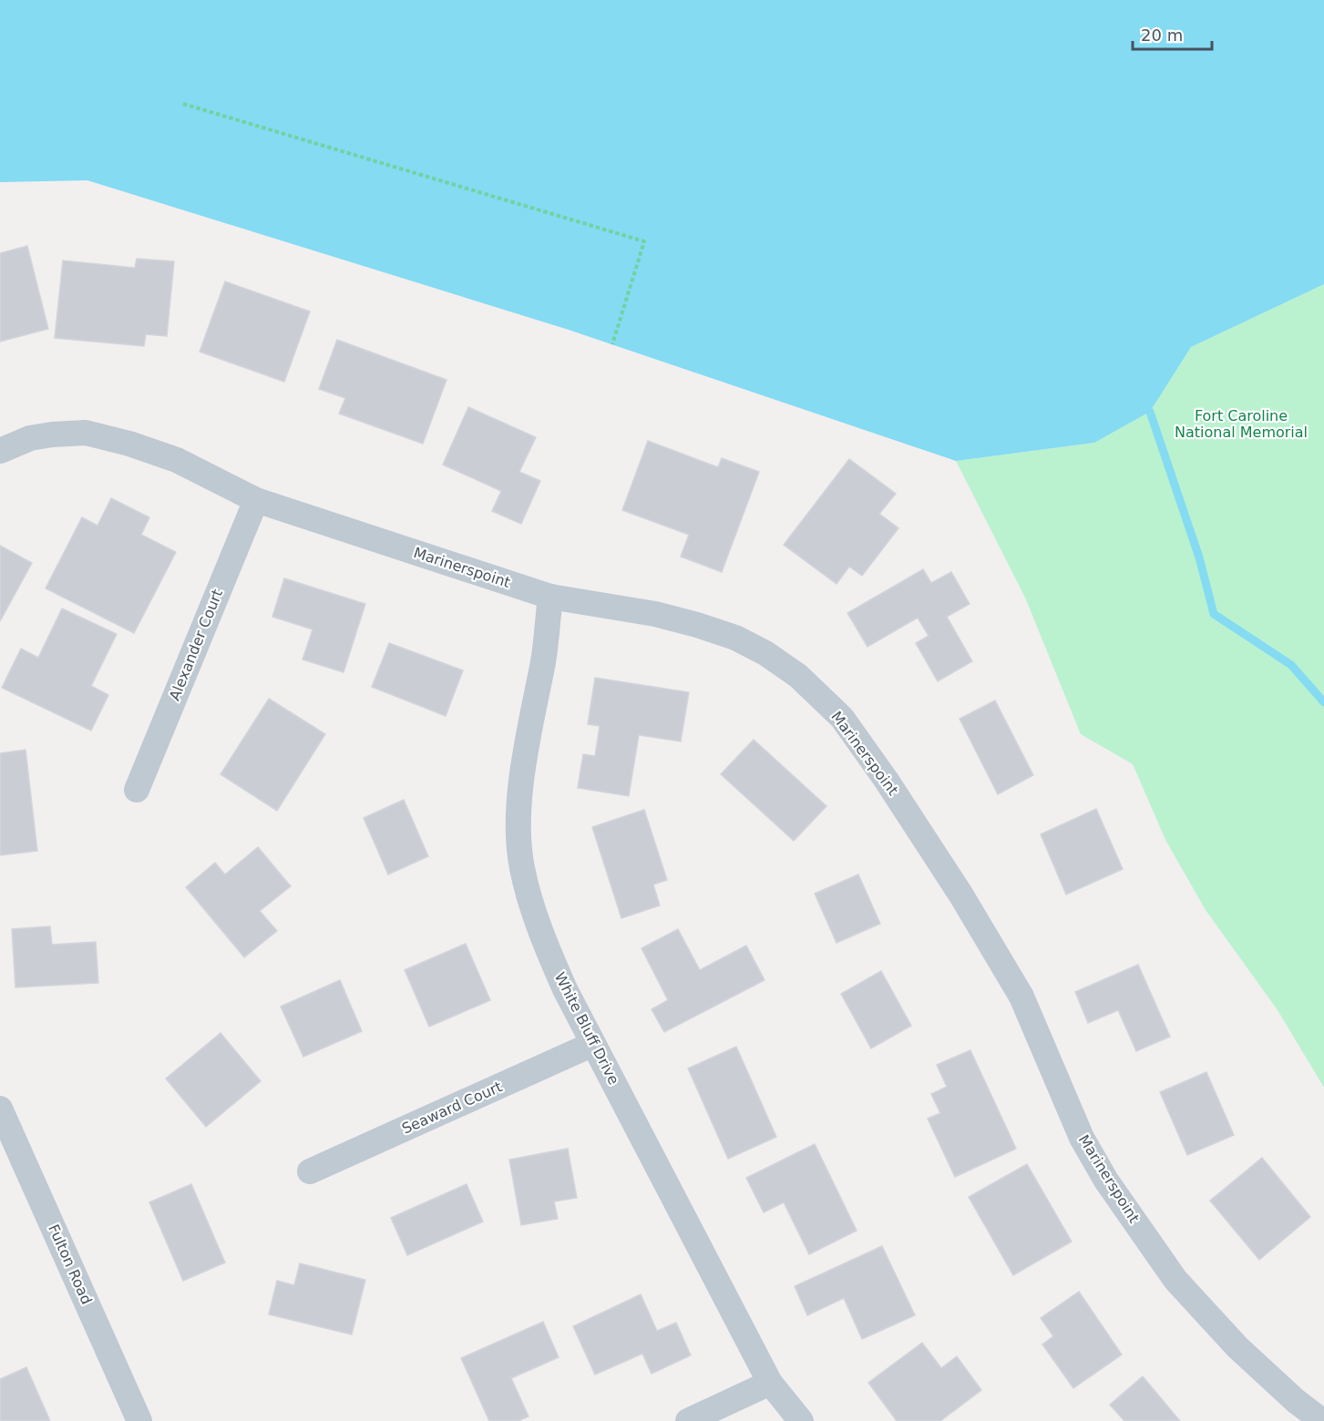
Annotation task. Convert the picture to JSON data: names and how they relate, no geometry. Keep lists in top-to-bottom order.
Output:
{
  "streets": {
    "street": [
      "Marinerspoint",
      "Alexander Court",
      "White Bluff Drive",
      "Seaward Court",
      "Fulton Road"
    ]
  },
  "crossings": [
    ["Marinerspoint", "Alexander Court"],
    ["Marinerspoint", "White Bluff Drive"],
    ["White Bluff Drive", "Seaward Court"]
  ],
  "parks": ["Fort Caroline National Memorial"],
  "scale_bar": "20 m"
}
